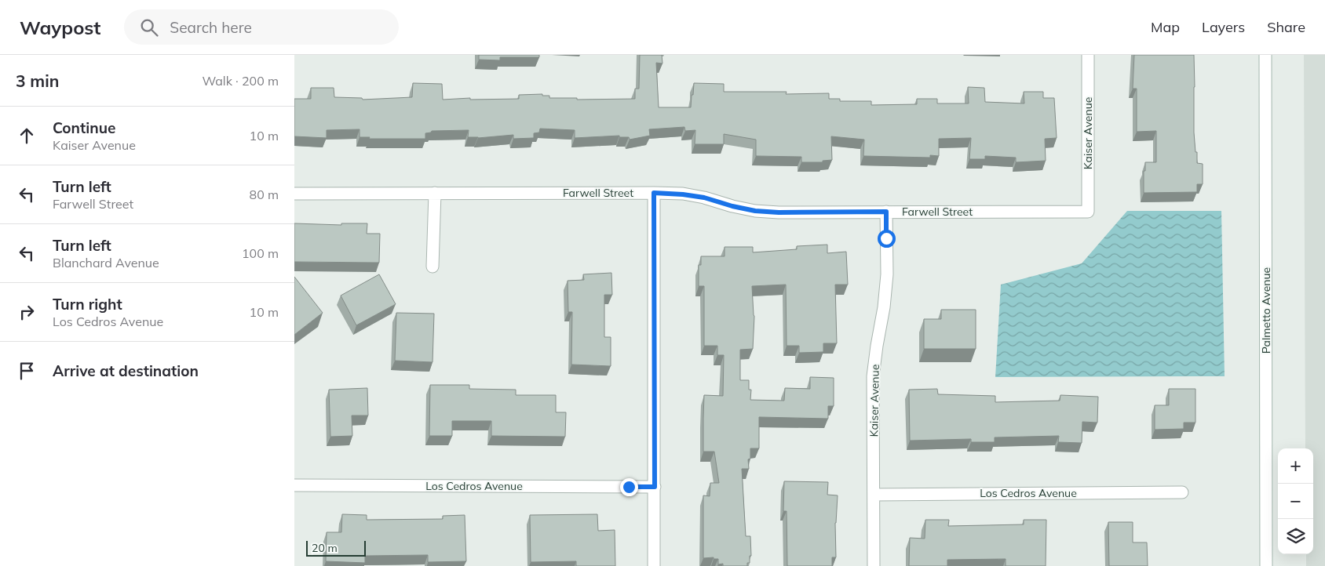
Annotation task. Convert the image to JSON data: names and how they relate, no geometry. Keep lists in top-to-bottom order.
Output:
{
  "streets": {
    "street": [
      "Kaiser Avenue",
      "Farwell Street",
      "Palmetto Avenue",
      "Los Cedros Avenue"
    ]
  },
  "crossings": [
    ["Kaiser Avenue", "Farwell Street"],
    ["Kaiser Avenue", "Los Cedros Avenue"]
  ],
  "scale_bar": "20 m",
  "page": {
    "header": "Waypost",
    "search": "Search here",
    "nav": ["Map", "Layers", "Share"],
    "heading": ["3 min", "Walk · 200 m"],
    "list": [
      ["Continue", "Kaiser Avenue", "10 m"],
      ["Turn left", "Farwell Street", "80 m"],
      ["Turn left", "Blanchard Avenue", "100 m"],
      ["Turn right", "Los Cedros Avenue", "10 m"],
      "Arrive at destination"
    ],
    "map_buttons": ["+", "−"],
    "scale": "20 m"
  }
}
